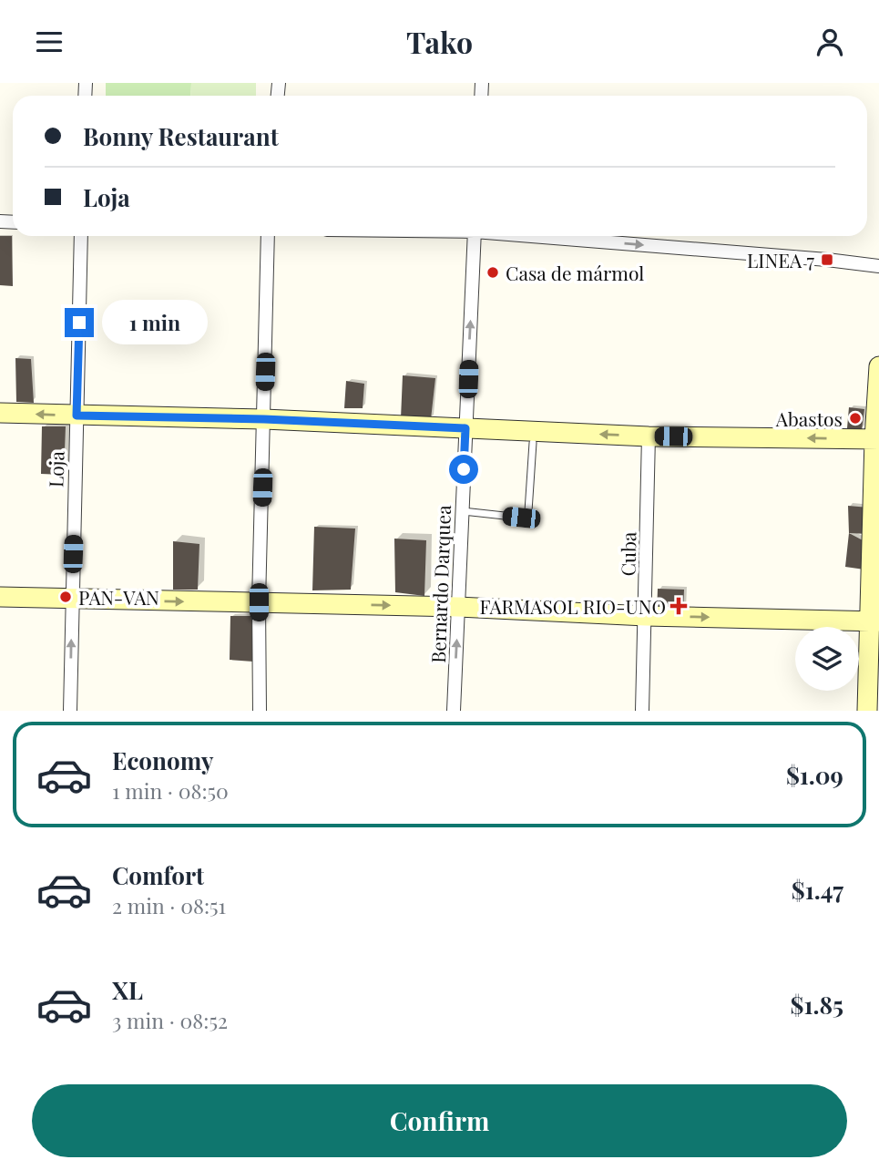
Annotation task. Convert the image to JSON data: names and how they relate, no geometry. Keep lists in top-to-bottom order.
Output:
{
  "streets": {
    "street": ["Loja", "Cuba", "Bernardo Darquea"]
  },
  "one_way": ["Bernardo Darquea"],
  "places": {
    "transit": ["LINEA 7"],
    "other": ["Casa de mármol", "Abastos", "PAN-VAN"],
    "health": ["FARMASOL RIO-UNO"]
  },
  "page": {
    "header": "Tako",
    "banner": ["Bonny Restaurant", "Loja"],
    "bubble": "1 min",
    "list": [
      {
        "name": "Economy",
        "note": "1 min · 08:50",
        "value": "$1.09"
      },
      {
        "name": "Comfort",
        "note": "2 min · 08:51",
        "value": "$1.47"
      },
      {
        "name": "XL",
        "note": "3 min · 08:52",
        "value": "$1.85"
      }
    ],
    "buttons": "Confirm"
  }
}
